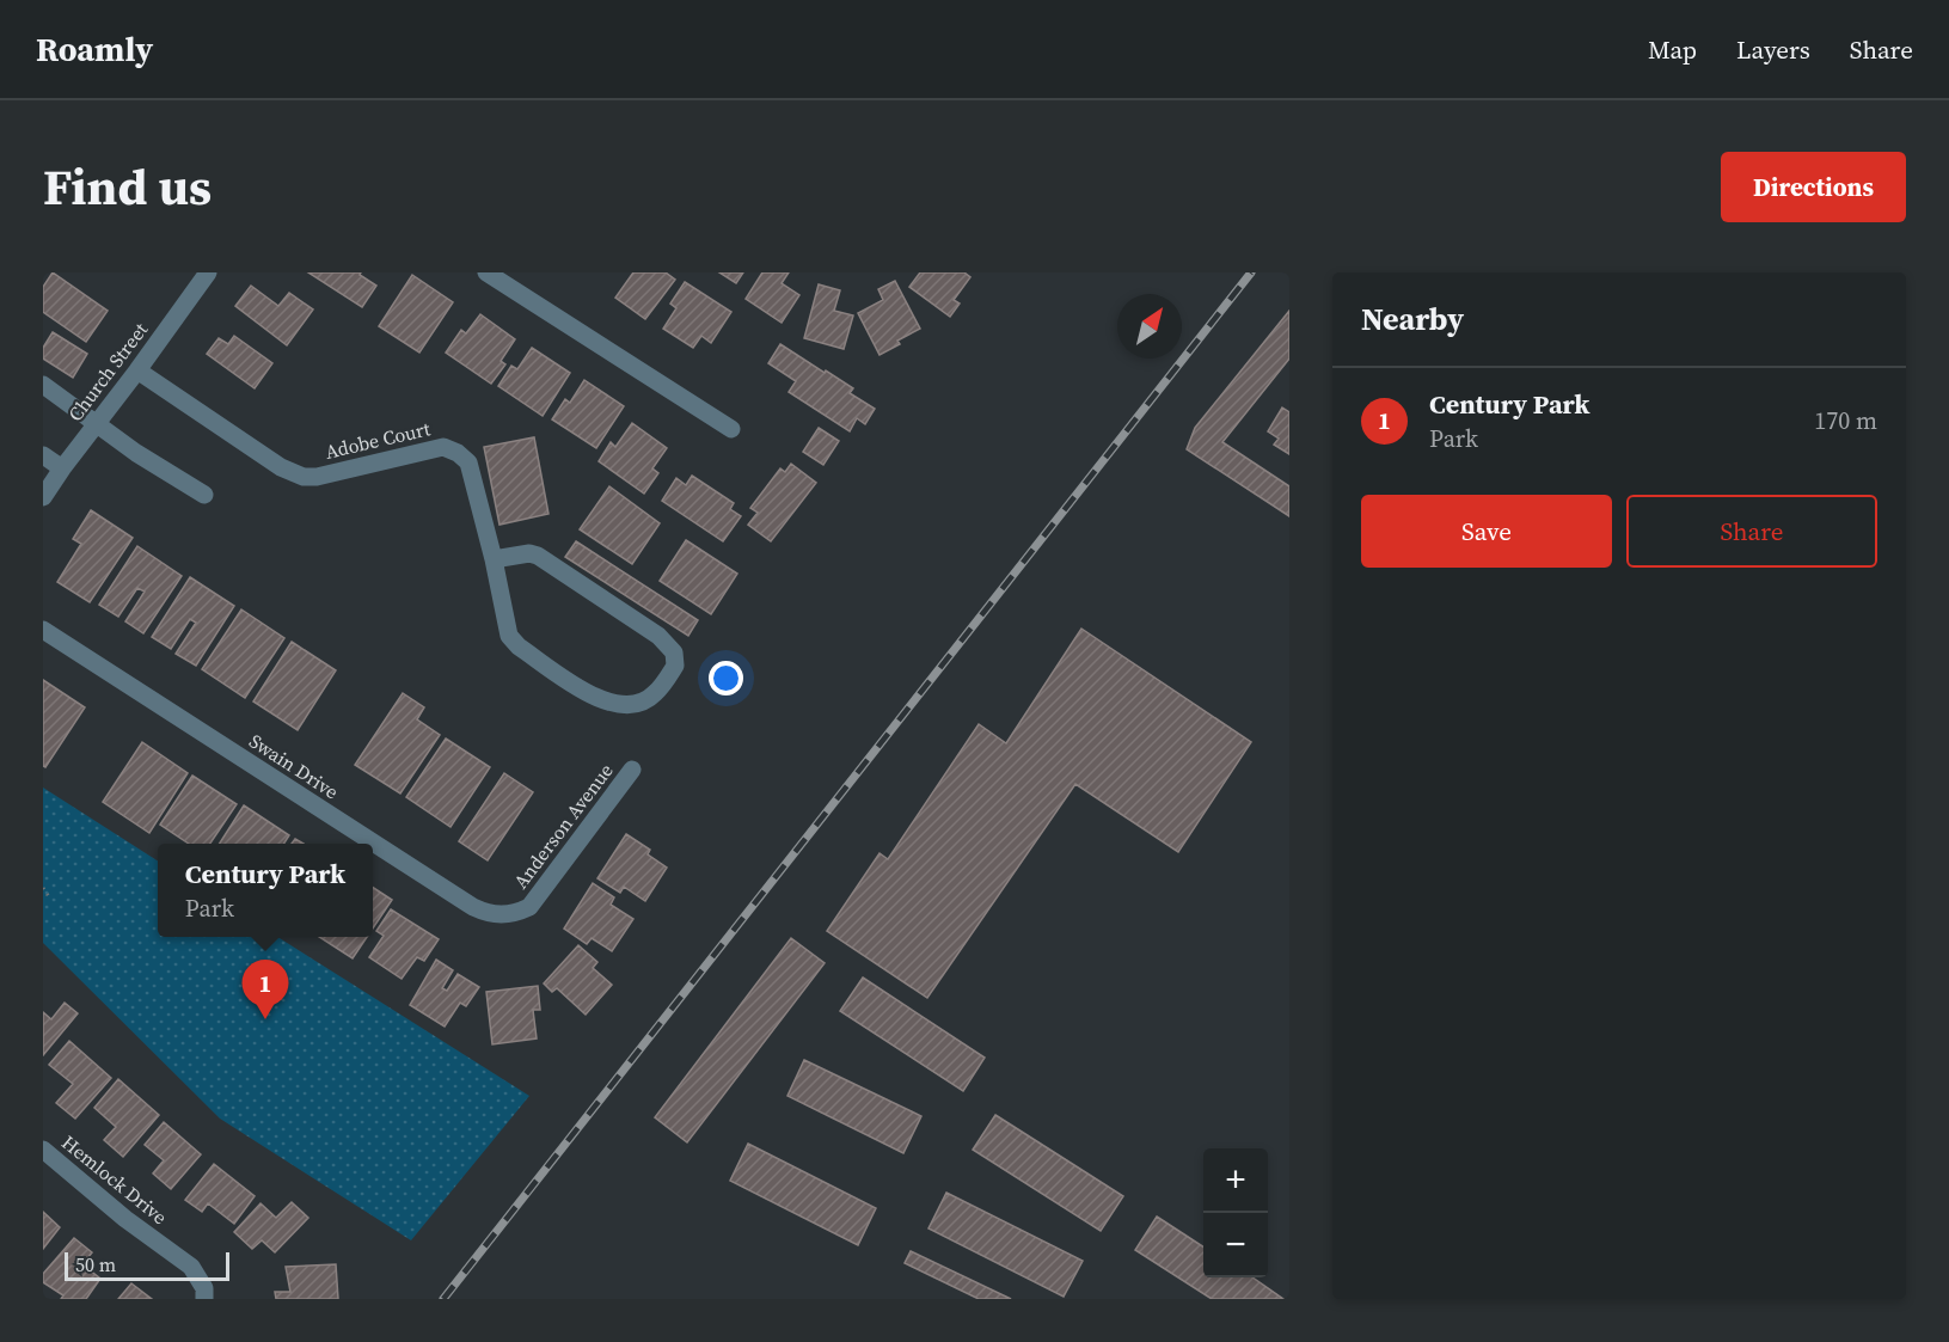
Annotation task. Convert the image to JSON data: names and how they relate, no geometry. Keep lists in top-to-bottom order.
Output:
{
  "streets": {
    "street": [
      "Church Street",
      "Adobe Court",
      "Swain Drive",
      "Anderson Avenue",
      "Hemlock Drive"
    ]
  },
  "crossings": [
    ["Church Street", "Adobe Court"],
    ["Swain Drive", "Anderson Avenue"]
  ],
  "scale_bar": "50 m",
  "north": "top right",
  "page": {
    "header": "Roamly",
    "nav": ["Map", "Layers", "Share"],
    "title": "Find us",
    "buttons": [
      "Directions",
      ["Save", "Share"]
    ],
    "heading": "Nearby",
    "list": [
      {
        "mark": "1",
        "name": "Century Park",
        "note": "Park",
        "value": "170 m"
      }
    ],
    "popup": ["Century Park", "Park"],
    "pins": "1",
    "map_buttons": ["+", "−"],
    "scale": "50 m"
  }
}
